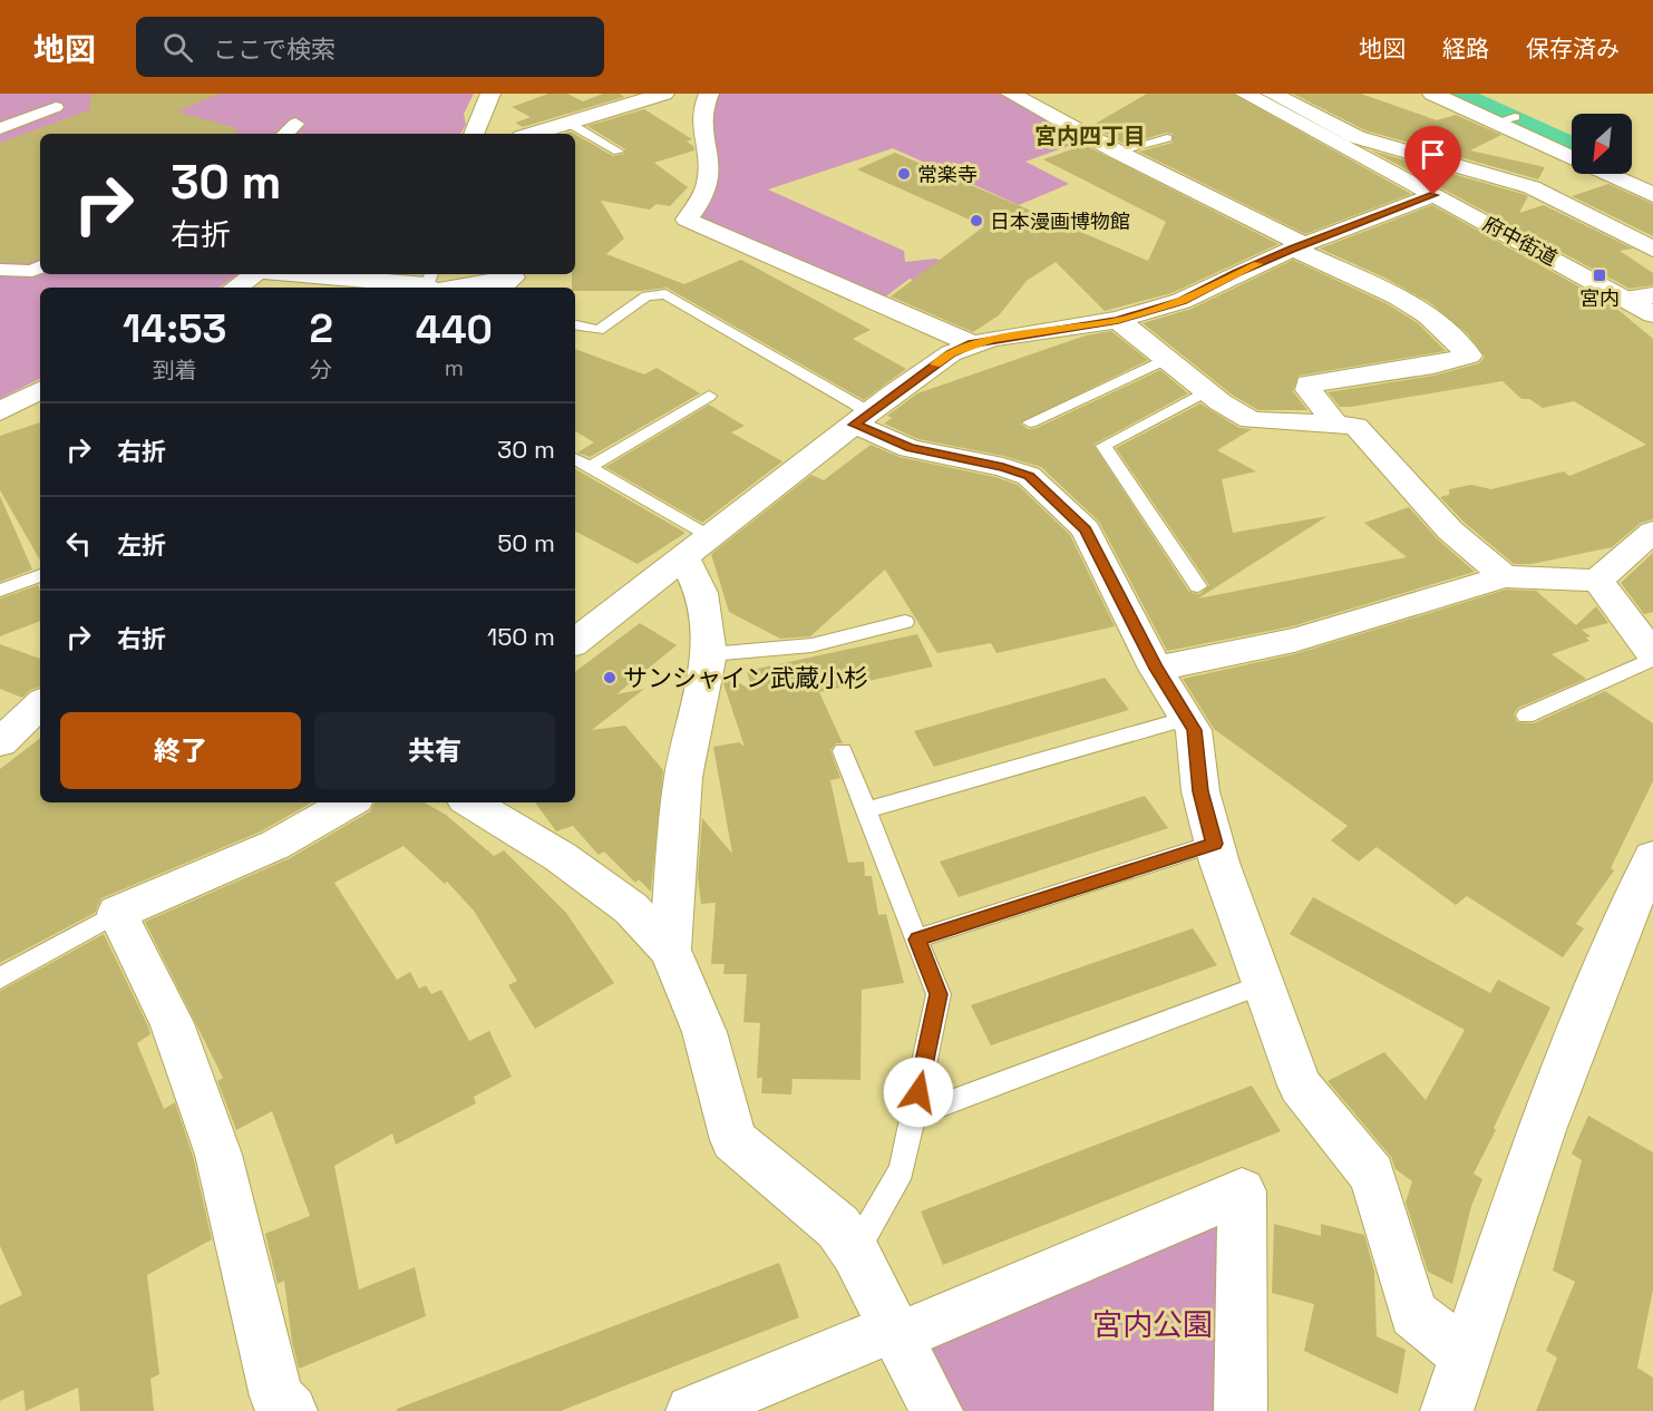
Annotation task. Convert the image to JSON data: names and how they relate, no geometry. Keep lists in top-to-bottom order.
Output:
{
  "streets": {
    "main road": ["府中街道"]
  },
  "districts": ["宮内四丁目"],
  "parks": ["宮内公園"],
  "places": {
    "other": ["常楽寺", "日本漫画博物館", "サンシャイン武蔵小杉"],
    "transit": ["宮内"]
  },
  "north": "bottom left",
  "page": {
    "header": "地図",
    "search": "ここで検索",
    "nav": ["地図", "経路", "保存済み"],
    "turn": ["30 m", "右折"],
    "eta": [
      "14:53",
      "到着",
      "2",
      "分",
      "440",
      "m"
    ],
    "list": [
      {
        "name": "右折",
        "value": "30 m"
      },
      {
        "name": "左折",
        "value": "50 m"
      },
      {
        "name": "右折",
        "value": "150 m"
      }
    ],
    "buttons": ["終了", "共有"]
  }
}
